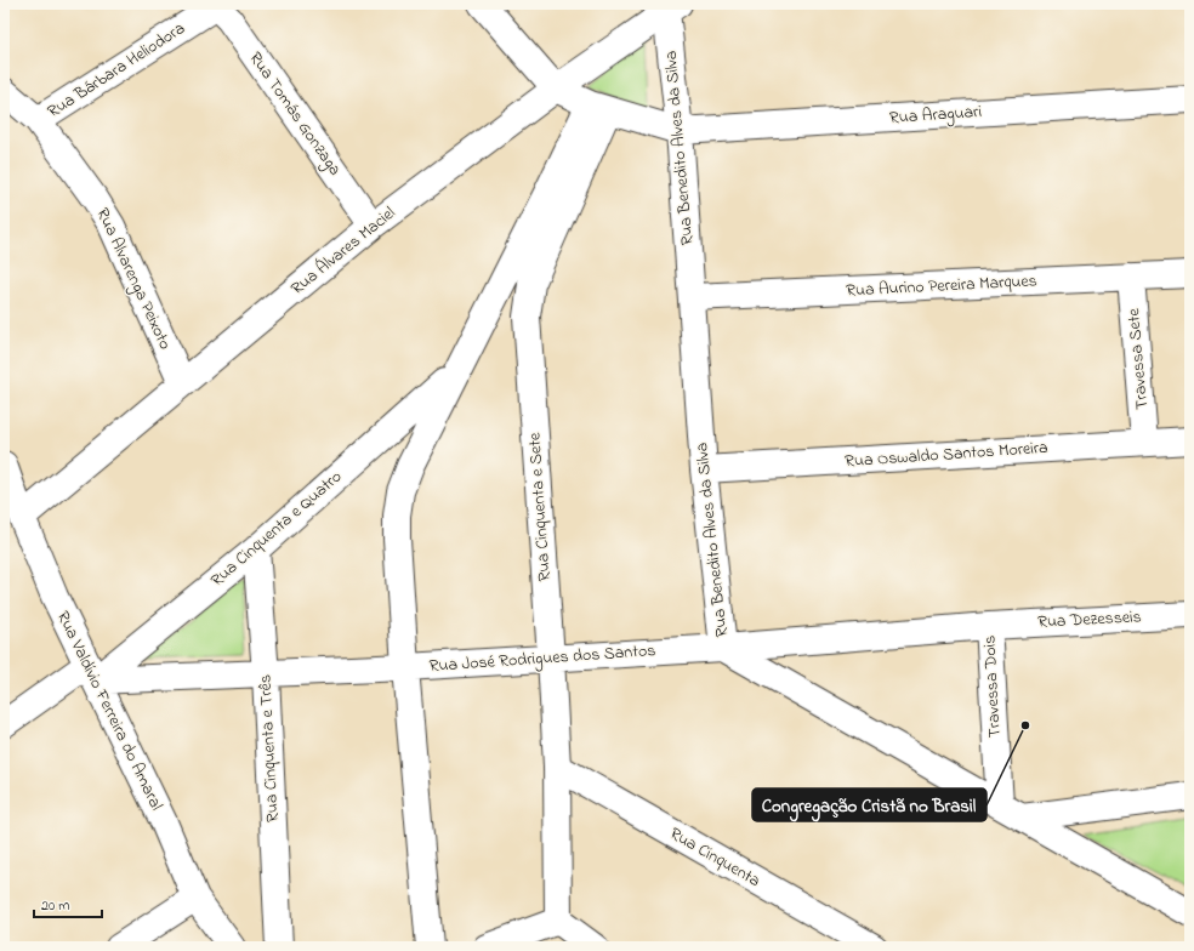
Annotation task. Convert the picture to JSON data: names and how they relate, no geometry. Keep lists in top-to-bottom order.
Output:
{
  "streets": {
    "street": [
      "Rua Bárbara Heliodora",
      "Rua Tomás Gonzaga",
      "Rua Araguari",
      "Rua Benedito Alves da Silva",
      "Rua Álvares Maciel",
      "Rua Alvarenga Peixoto",
      "Rua Aurino Pereira Marques",
      "Travessa Sete",
      "Rua Oswaldo Santos Moreira",
      "Rua Cinquenta e Sete",
      "Rua Cinquenta e Quatro",
      "Rua Dezesseis",
      "Rua José Rodrigues dos Santos",
      "Travessa Dois",
      "Rua Valdívio Ferreira do Amaral",
      "Rua Cinquenta e Três",
      "Rua Cinquenta"
    ]
  },
  "crossings": [
    ["Rua Bárbara Heliodora", "Rua Tomás Gonzaga"],
    ["Rua Bárbara Heliodora", "Rua Alvarenga Peixoto"],
    ["Rua Tomás Gonzaga", "Rua Álvares Maciel"],
    ["Rua Araguari", "Rua Benedito Alves da Silva"],
    ["Rua Araguari", "Rua Álvares Maciel"],
    ["Rua Araguari", "Rua Cinquenta e Sete"],
    ["Rua Benedito Alves da Silva", "Rua Álvares Maciel"],
    ["Rua Benedito Alves da Silva", "Rua Aurino Pereira Marques"],
    ["Rua Benedito Alves da Silva", "Rua Oswaldo Santos Moreira"],
    ["Rua Benedito Alves da Silva", "Rua José Rodrigues dos Santos"],
    ["Rua Benedito Alves da Silva", "Travessa Dois"],
    ["Rua Álvares Maciel", "Rua Alvarenga Peixoto"],
    ["Rua Álvares Maciel", "Rua Valdívio Ferreira do Amaral"],
    ["Rua Aurino Pereira Marques", "Travessa Sete"],
    ["Travessa Sete", "Rua Oswaldo Santos Moreira"],
    ["Rua Cinquenta e Sete", "Rua José Rodrigues dos Santos"],
    ["Rua Cinquenta e Sete", "Rua Cinquenta"],
    ["Rua Cinquenta e Quatro", "Rua José Rodrigues dos Santos"],
    ["Rua Cinquenta e Quatro", "Rua Valdívio Ferreira do Amaral"],
    ["Rua Cinquenta e Quatro", "Rua Cinquenta e Três"],
    ["Rua Dezesseis", "Rua José Rodrigues dos Santos"],
    ["Rua Dezesseis", "Travessa Dois"],
    ["Rua José Rodrigues dos Santos", "Travessa Dois"],
    ["Rua José Rodrigues dos Santos", "Rua Valdívio Ferreira do Amaral"],
    ["Rua José Rodrigues dos Santos", "Rua Cinquenta e Três"]
  ],
  "places": ["Congregação Cristã no Brasil"],
  "scale_bar": "20 m"
}
